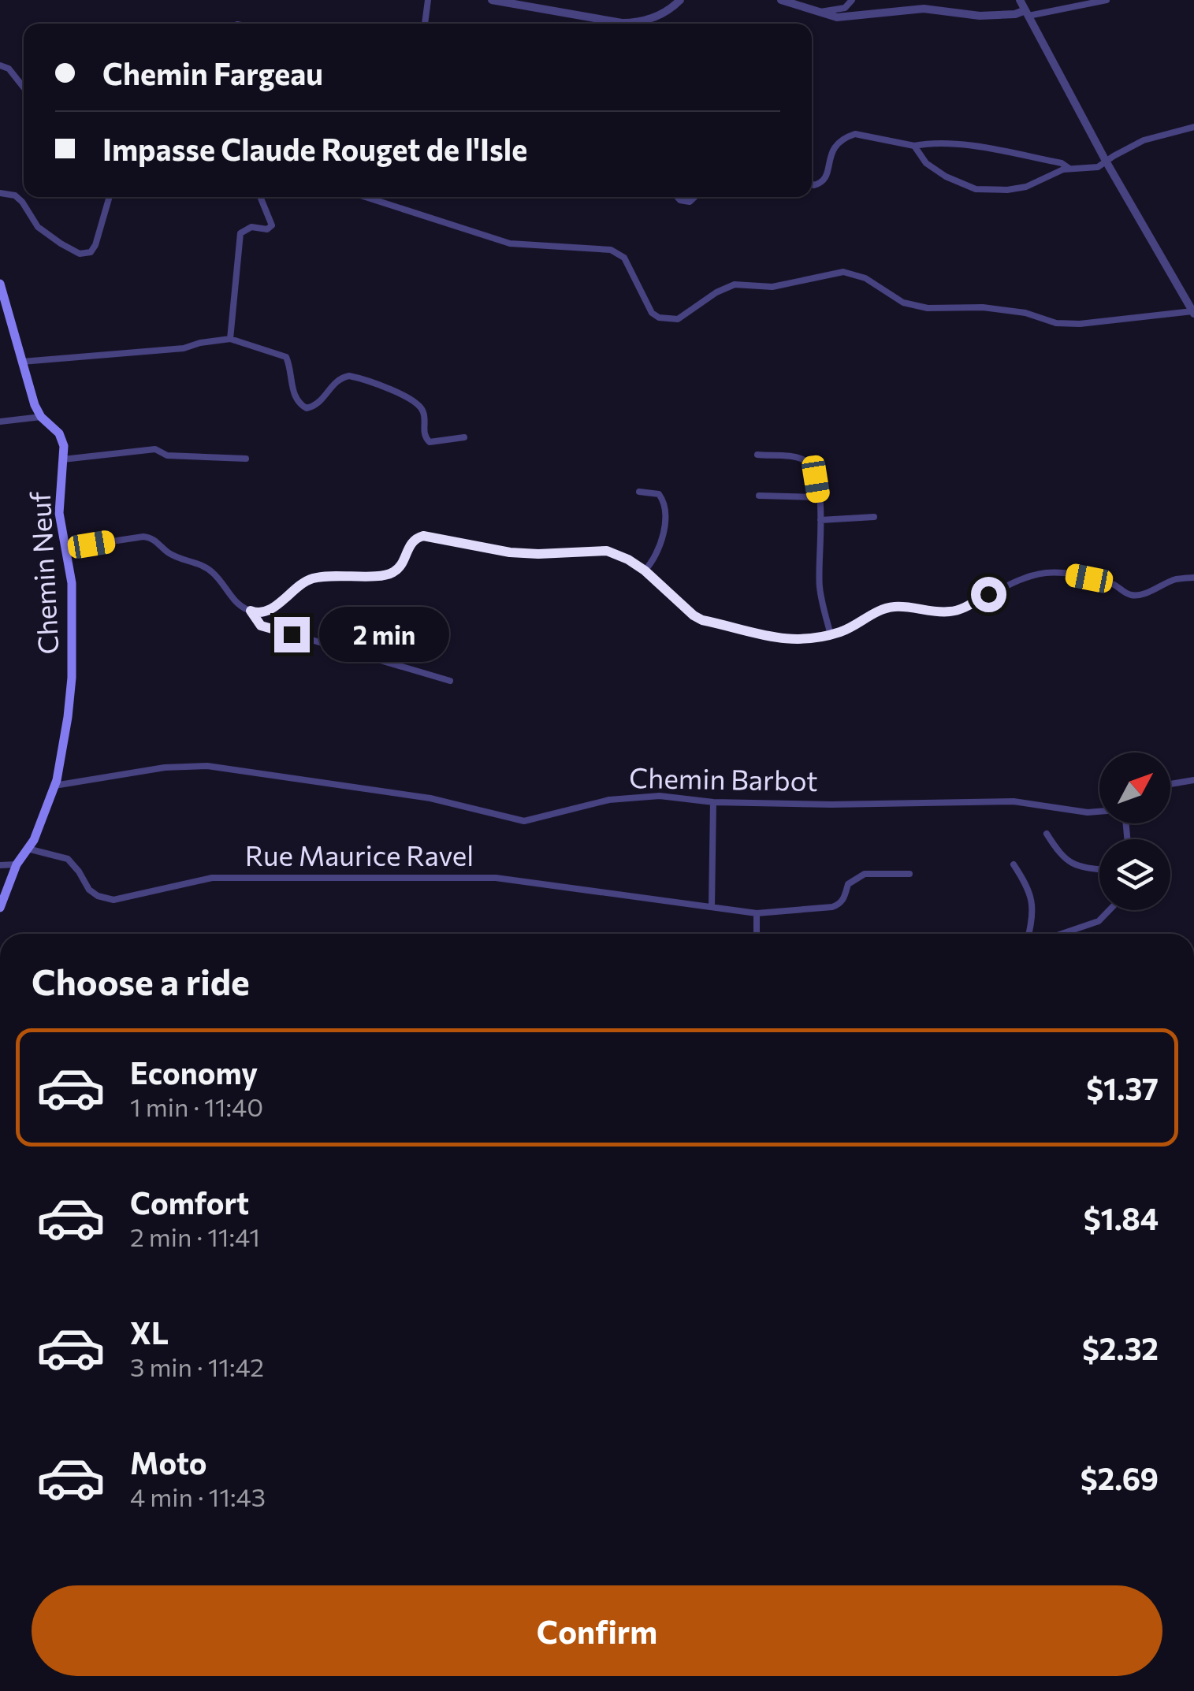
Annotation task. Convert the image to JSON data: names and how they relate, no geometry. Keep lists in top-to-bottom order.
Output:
{
  "streets": {
    "main road": ["Chemin Neuf"],
    "street": ["Chemin Barbot", "Rue Maurice Ravel"]
  },
  "crossings": [
    ["Chemin Neuf", "Chemin Barbot"],
    ["Chemin Neuf", "Rue Maurice Ravel"]
  ],
  "north": "top right",
  "page": {
    "banner": ["Chemin Fargeau", "Impasse Claude Rouget de l'Isle"],
    "bubble": "2 min",
    "heading": "Choose a ride",
    "list": [
      {
        "name": "Economy",
        "note": "1 min · 11:40",
        "value": "$1.37"
      },
      {
        "name": "Comfort",
        "note": "2 min · 11:41",
        "value": "$1.84"
      },
      {
        "name": "XL",
        "note": "3 min · 11:42",
        "value": "$2.32"
      },
      {
        "name": "Moto",
        "note": "4 min · 11:43",
        "value": "$2.69"
      }
    ],
    "buttons": "Confirm"
  }
}
